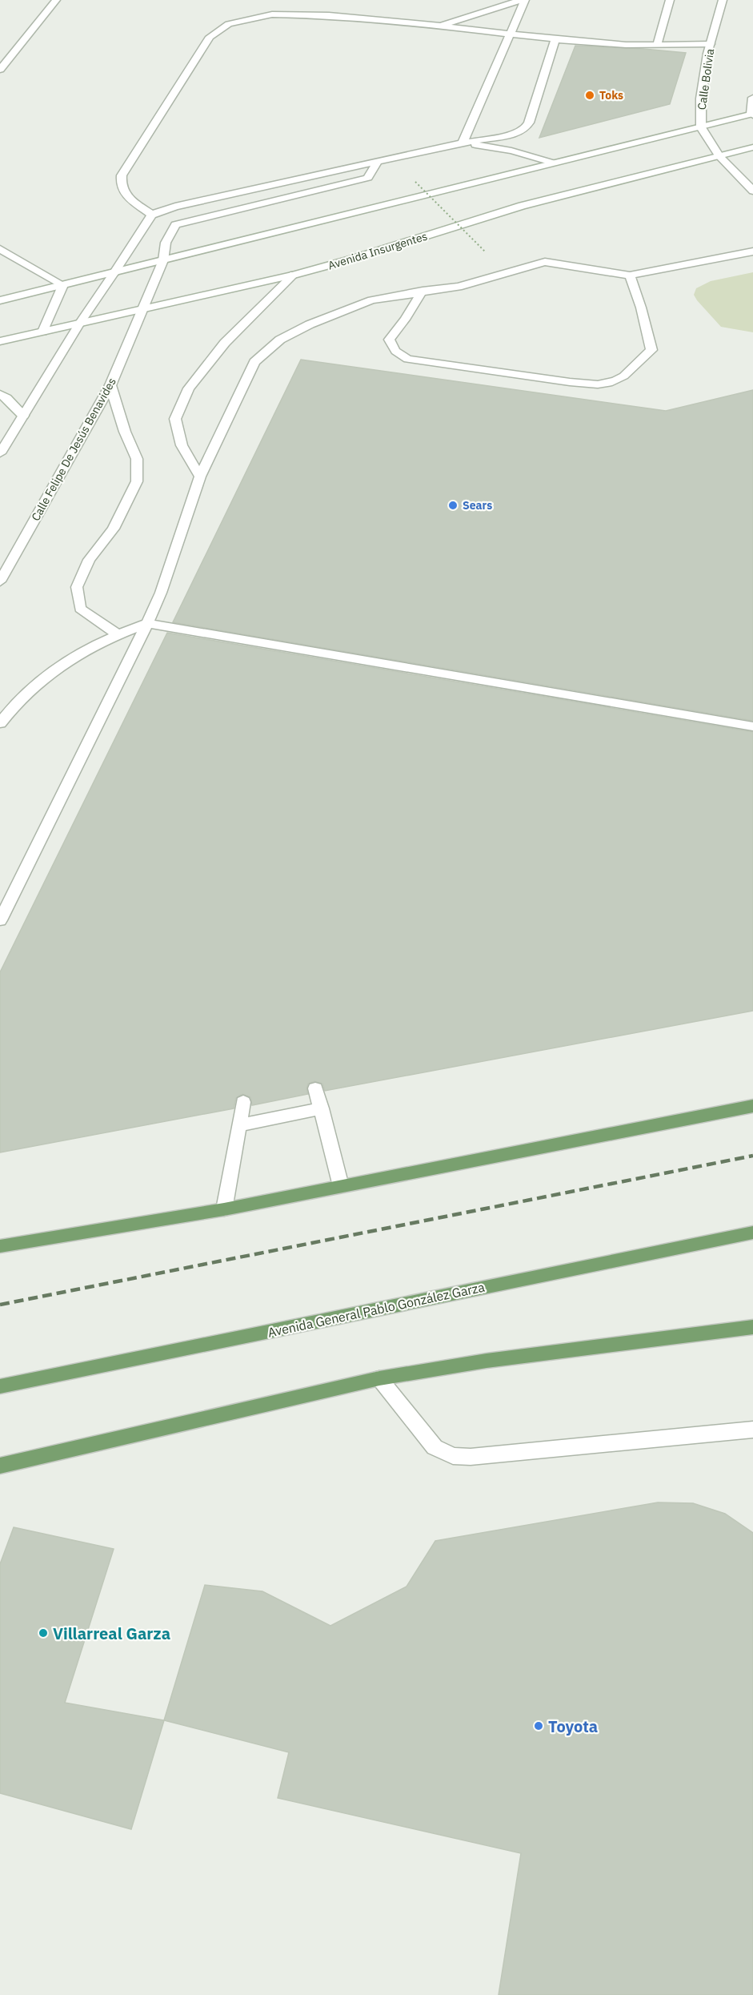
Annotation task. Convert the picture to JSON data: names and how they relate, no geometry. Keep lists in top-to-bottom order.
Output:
{
  "streets": {
    "main road": [
      "Calle Bolivia",
      "Avenida Insurgentes",
      "Calle Felipe De Jesús Benavides",
      "Avenida General Pablo González Garza"
    ]
  },
  "crossings": [
    ["Calle Bolivia", "Avenida Insurgentes"],
    ["Avenida Insurgentes", "Calle Felipe De Jesús Benavides"]
  ],
  "places": [
    "Toks",
    "Sears",
    "Villarreal Garza",
    "Toyota"
  ]
}
